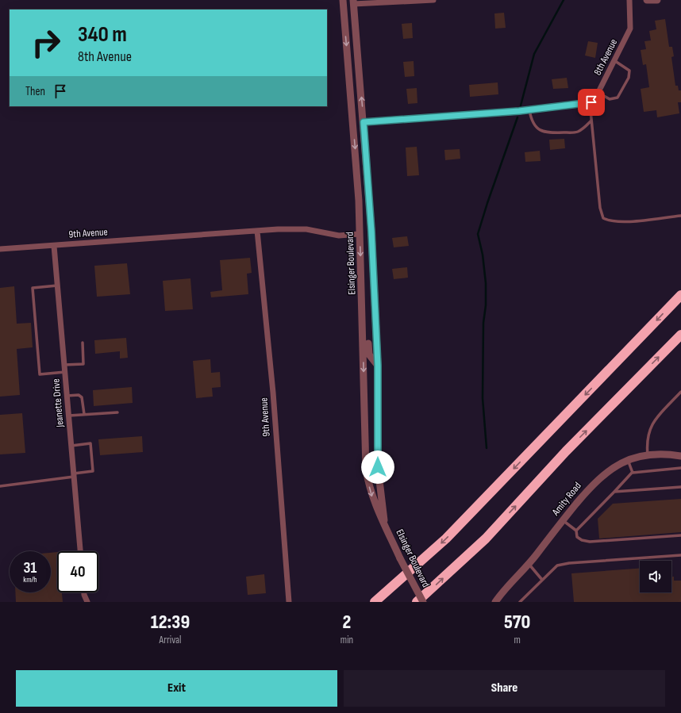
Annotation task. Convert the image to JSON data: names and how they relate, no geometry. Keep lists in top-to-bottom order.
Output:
{
  "streets": {
    "street": [
      "8th Avenue",
      "9th Avenue",
      "Elsinger Boulevard",
      "Jeanette Drive",
      "Amity Road"
    ]
  },
  "crossings": [
    ["9th Avenue", "Elsinger Boulevard"],
    ["9th Avenue", "Jeanette Drive"]
  ],
  "page": {
    "turn": ["340 m", "8th Avenue"],
    "then": "Then",
    "speed": "31 km/h",
    "limit": "40",
    "eta": [
      "12:39",
      "Arrival",
      "2",
      "min",
      "570",
      "m"
    ],
    "buttons": ["Exit", "Share"]
  }
}
